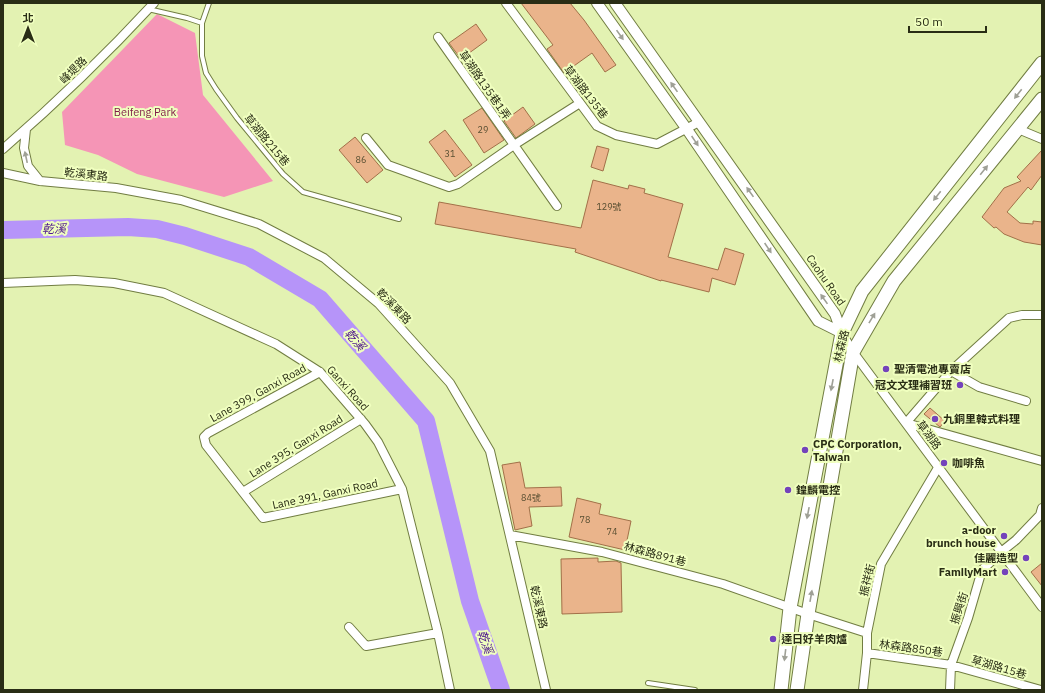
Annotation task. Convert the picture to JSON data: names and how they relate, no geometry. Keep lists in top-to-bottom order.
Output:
{
  "streets": {
    "main road": ["林森路"],
    "street": [
      "峰堤路",
      "草湖路135巷1弄",
      "草湖路135巷",
      "乾溪東路",
      "Caohu Road",
      "Ganxi Road",
      "Lane 399, Ganxi Road",
      "草湖路",
      "Lane 395, Ganxi Road",
      "Lane 391, Ganxi Road",
      "林森路891巷",
      "振祥街",
      "振興街",
      "林森路850巷",
      "草湖路15巷"
    ],
    "lane": ["草湖路215巷"]
  },
  "crossings": [
    ["草湖路135巷", "Caohu Road"],
    ["乾溪東路", "林森路891巷"],
    ["Caohu Road", "林森路"],
    ["Caohu Road", "草湖路"],
    ["林森路", "草湖路"],
    ["林森路", "林森路891巷"],
    ["林森路", "林森路850巷"],
    ["Ganxi Road", "Lane 399, Ganxi Road"],
    ["Ganxi Road", "Lane 395, Ganxi Road"],
    ["Ganxi Road", "Lane 391, Ganxi Road"],
    ["Lane 399, Ganxi Road", "Lane 395, Ganxi Road"],
    ["Lane 399, Ganxi Road", "Lane 391, Ganxi Road"],
    ["草湖路", "振祥街"],
    ["草湖路", "振興街"],
    ["Lane 395, Ganxi Road", "Lane 391, Ganxi Road"],
    ["林森路891巷", "林森路850巷"],
    ["振祥街", "林森路850巷"],
    ["振興街", "林森路850巷"],
    ["振興街", "草湖路15巷"],
    ["林森路850巷", "草湖路15巷"]
  ],
  "water": ["乾溪"],
  "parks": ["Beifeng Park"],
  "places": [
    "聖清電池專賣店",
    "冠文文理補習班",
    "九銅里韓式料理",
    "CPC Corporation, Taiwan",
    "咖啡魚",
    "鍠麟電控",
    "a-door brunch house",
    "佳麗造型",
    "FamilyMart",
    "達日好羊肉爐"
  ],
  "house_numbers": [
    "29",
    "31",
    "86",
    "129號",
    "84號",
    "78",
    "74"
  ],
  "scale_bar": "50 m",
  "north": "top"
}
